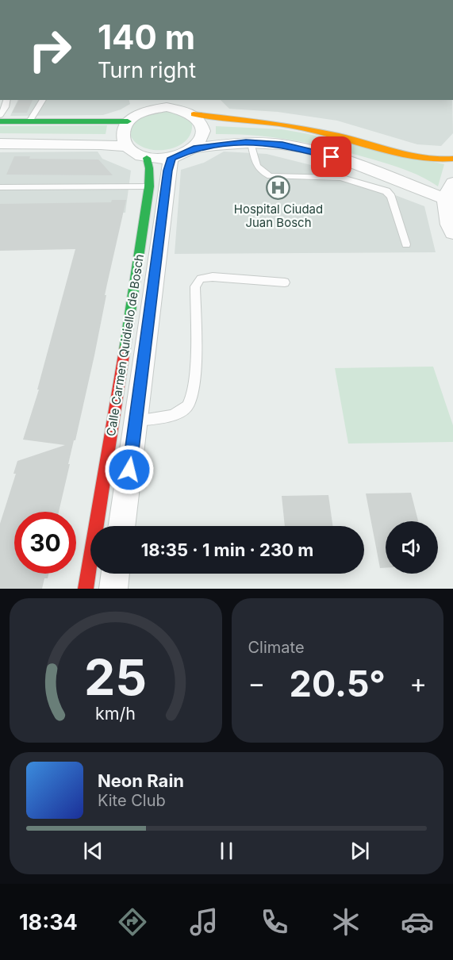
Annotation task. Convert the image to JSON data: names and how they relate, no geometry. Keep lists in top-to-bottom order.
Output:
{
  "streets": {
    "street": ["Calle Carmen Quidiello de Bosch"]
  },
  "places": {
    "hospital": ["Hospital Ciudad Juan Bosch"]
  },
  "page": {
    "turn": ["140 m", "Turn right"],
    "limit": "30",
    "trip": "18:35 · 1 min · 230 m",
    "tile": "Climate",
    "heat": ["−", "20.5°", "+"],
    "song": ["Neon Rain", "Kite Club"],
    "tabs": "18:34",
    "gauge": ["25", "km/h"]
  }
}
